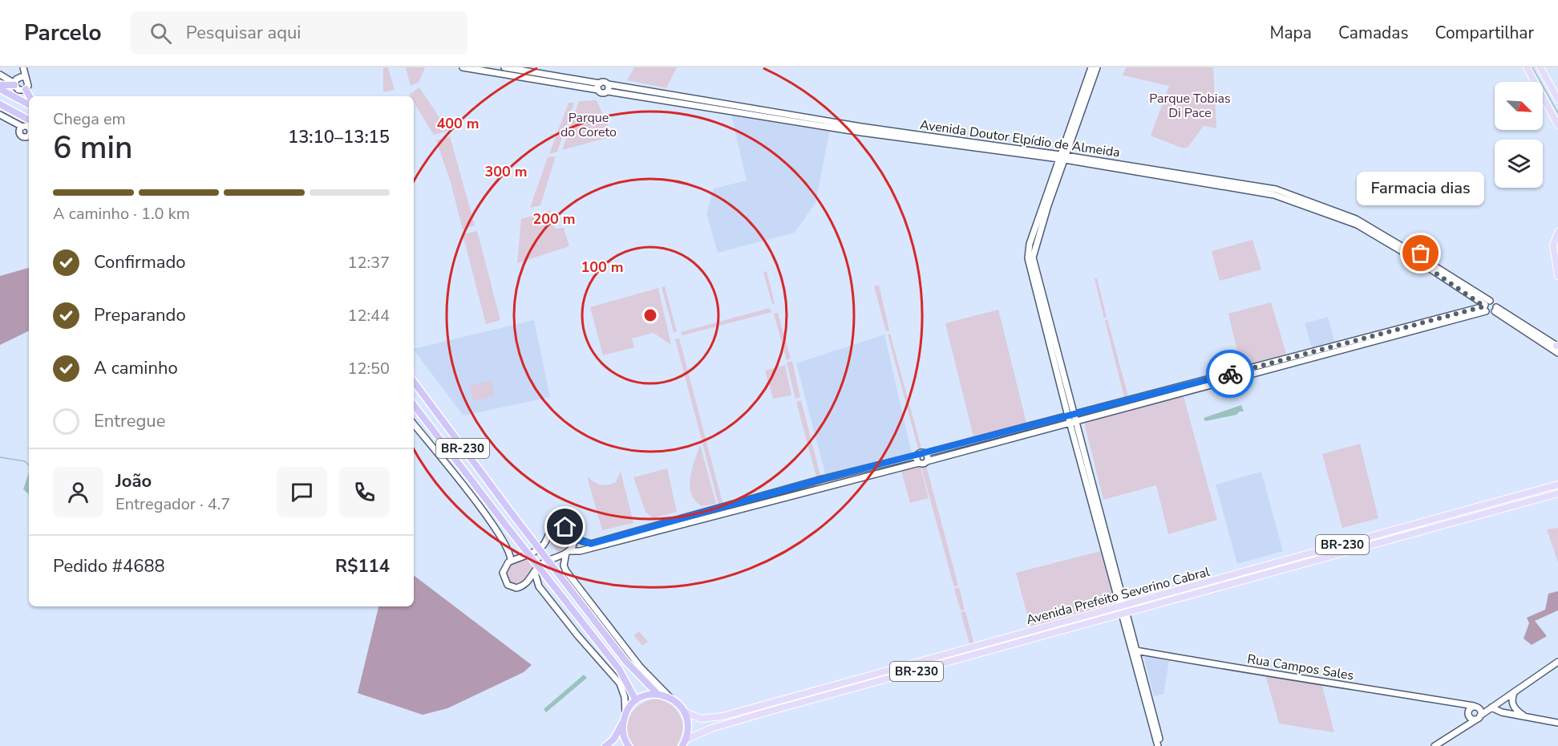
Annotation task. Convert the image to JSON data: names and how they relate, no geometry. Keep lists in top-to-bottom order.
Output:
{
  "streets": {
    "highway": ["BR-230"],
    "main road": ["Avenida Prefeito Severino Cabral"],
    "street": ["Avenida Doutor Elpídio de Almeida", "Rua Campos Sales"]
  },
  "parks": ["Parque Tobias Di Pace", "Parque do Coreto"],
  "places": ["Farmacia dias"],
  "north": "bottom right",
  "page": {
    "header": "Parcelo",
    "search": "Pesquisar aqui",
    "nav": ["Mapa", "Camadas", "Compartilhar"],
    "heading": ["6 min", "Chega em", "13:10–13:15"],
    "panel": [
      "João",
      "Entregador · 4.7",
      "Pedido #4688",
      "R$114"
    ],
    "bubble": "Farmacia dias",
    "bar": "A caminho · 1.0 km",
    "list": [
      ["Confirmado", "12:37"],
      ["Preparando", "12:44"],
      ["A caminho", "12:50"],
      "Entregue"
    ]
  },
  "rings": [
    "400 m",
    "300 m",
    "200 m",
    "100 m"
  ]
}
